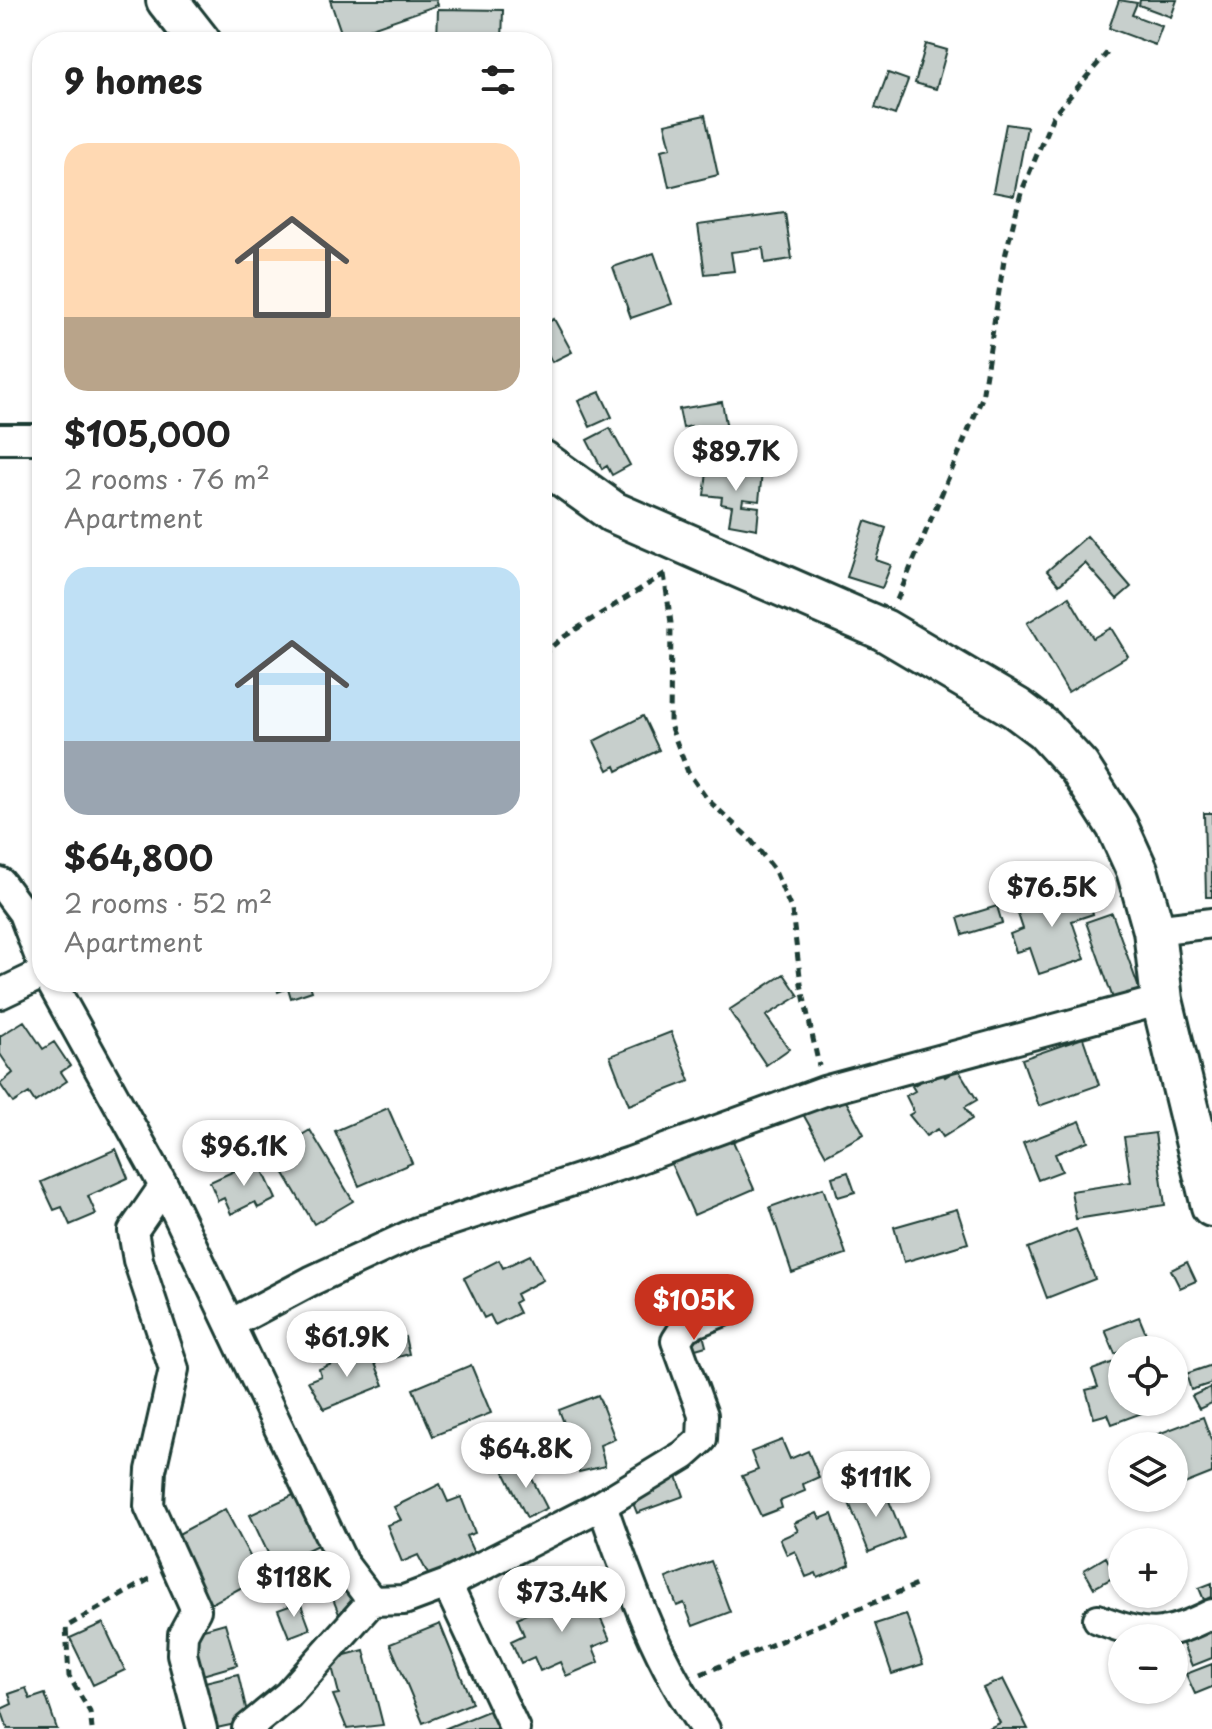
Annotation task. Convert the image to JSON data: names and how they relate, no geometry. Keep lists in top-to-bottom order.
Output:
{
  "page": {
    "heading": "9 homes",
    "list": [
      {
        "name": "$105,000",
        "note": "2 rooms · 76 m² · Apartment"
      },
      {
        "name": "$64,800",
        "note": "2 rooms · 52 m² · Apartment"
      }
    ],
    "price": [
      "$89.7K",
      "$76.5K",
      "$96.1K",
      "$105K",
      "$61.9K",
      "$64.8K",
      "$111K",
      "$118K",
      "$73.4K"
    ],
    "map_buttons": ["+", "−"]
  }
}
